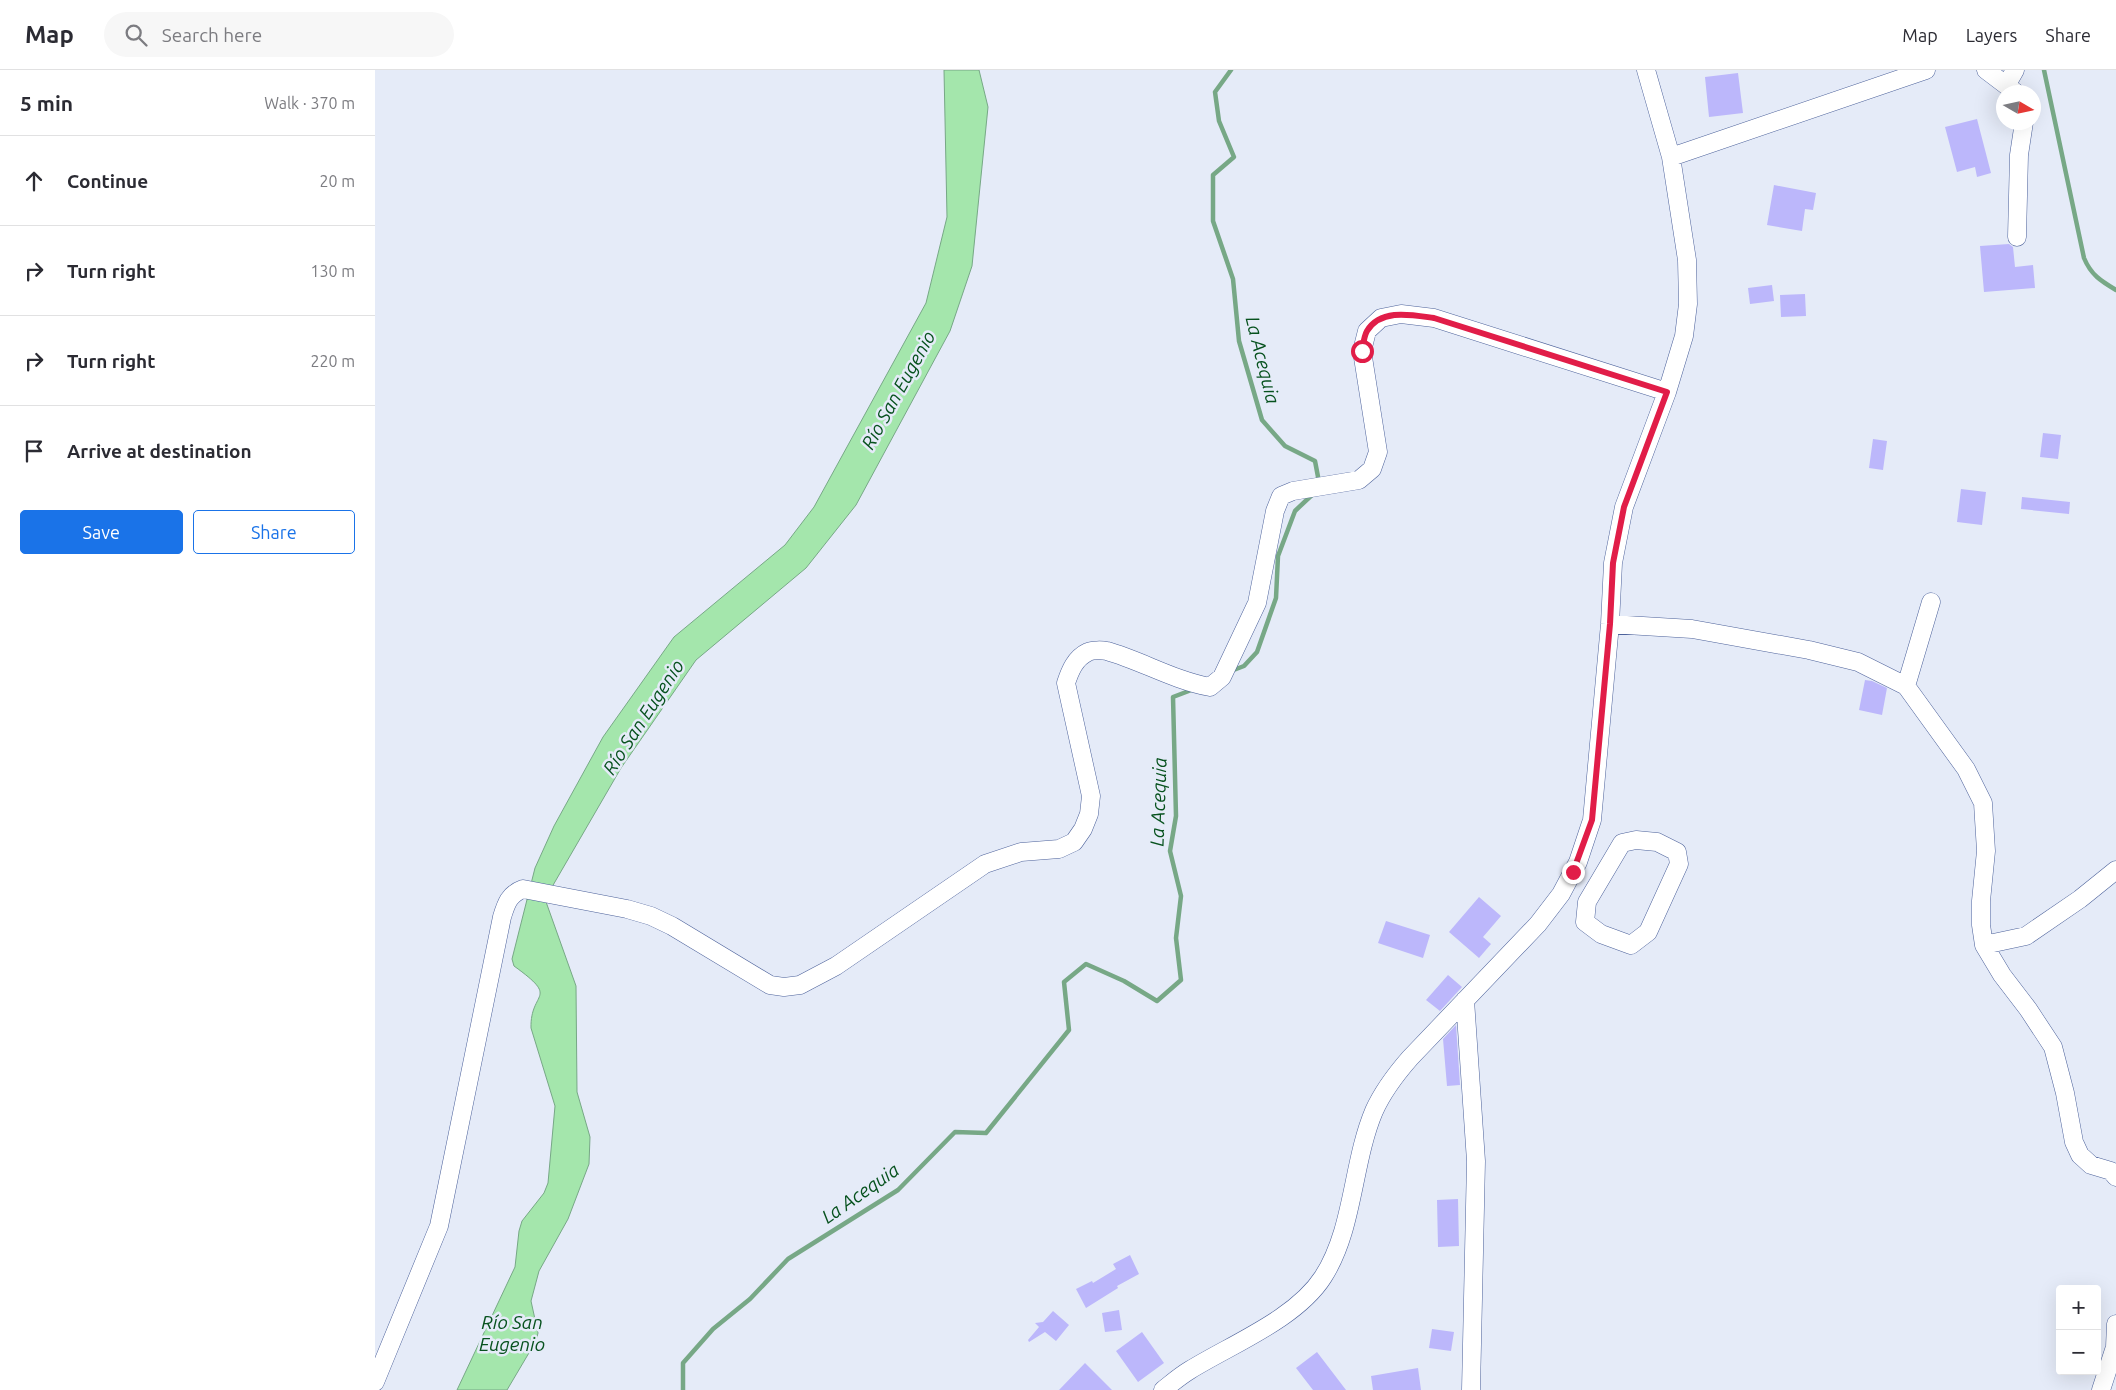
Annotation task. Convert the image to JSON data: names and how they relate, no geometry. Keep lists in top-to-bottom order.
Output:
{
  "water": ["La Acequia", "Río San Eugenio"],
  "north": "right",
  "page": {
    "header": "Map",
    "search": "Search here",
    "nav": ["Map", "Layers", "Share"],
    "heading": ["5 min", "Walk · 370 m"],
    "list": [
      ["Continue", "20 m"],
      ["Turn right", "130 m"],
      ["Turn right", "220 m"],
      "Arrive at destination"
    ],
    "buttons": ["Save", "Share"],
    "map_buttons": ["+", "−"]
  }
}
